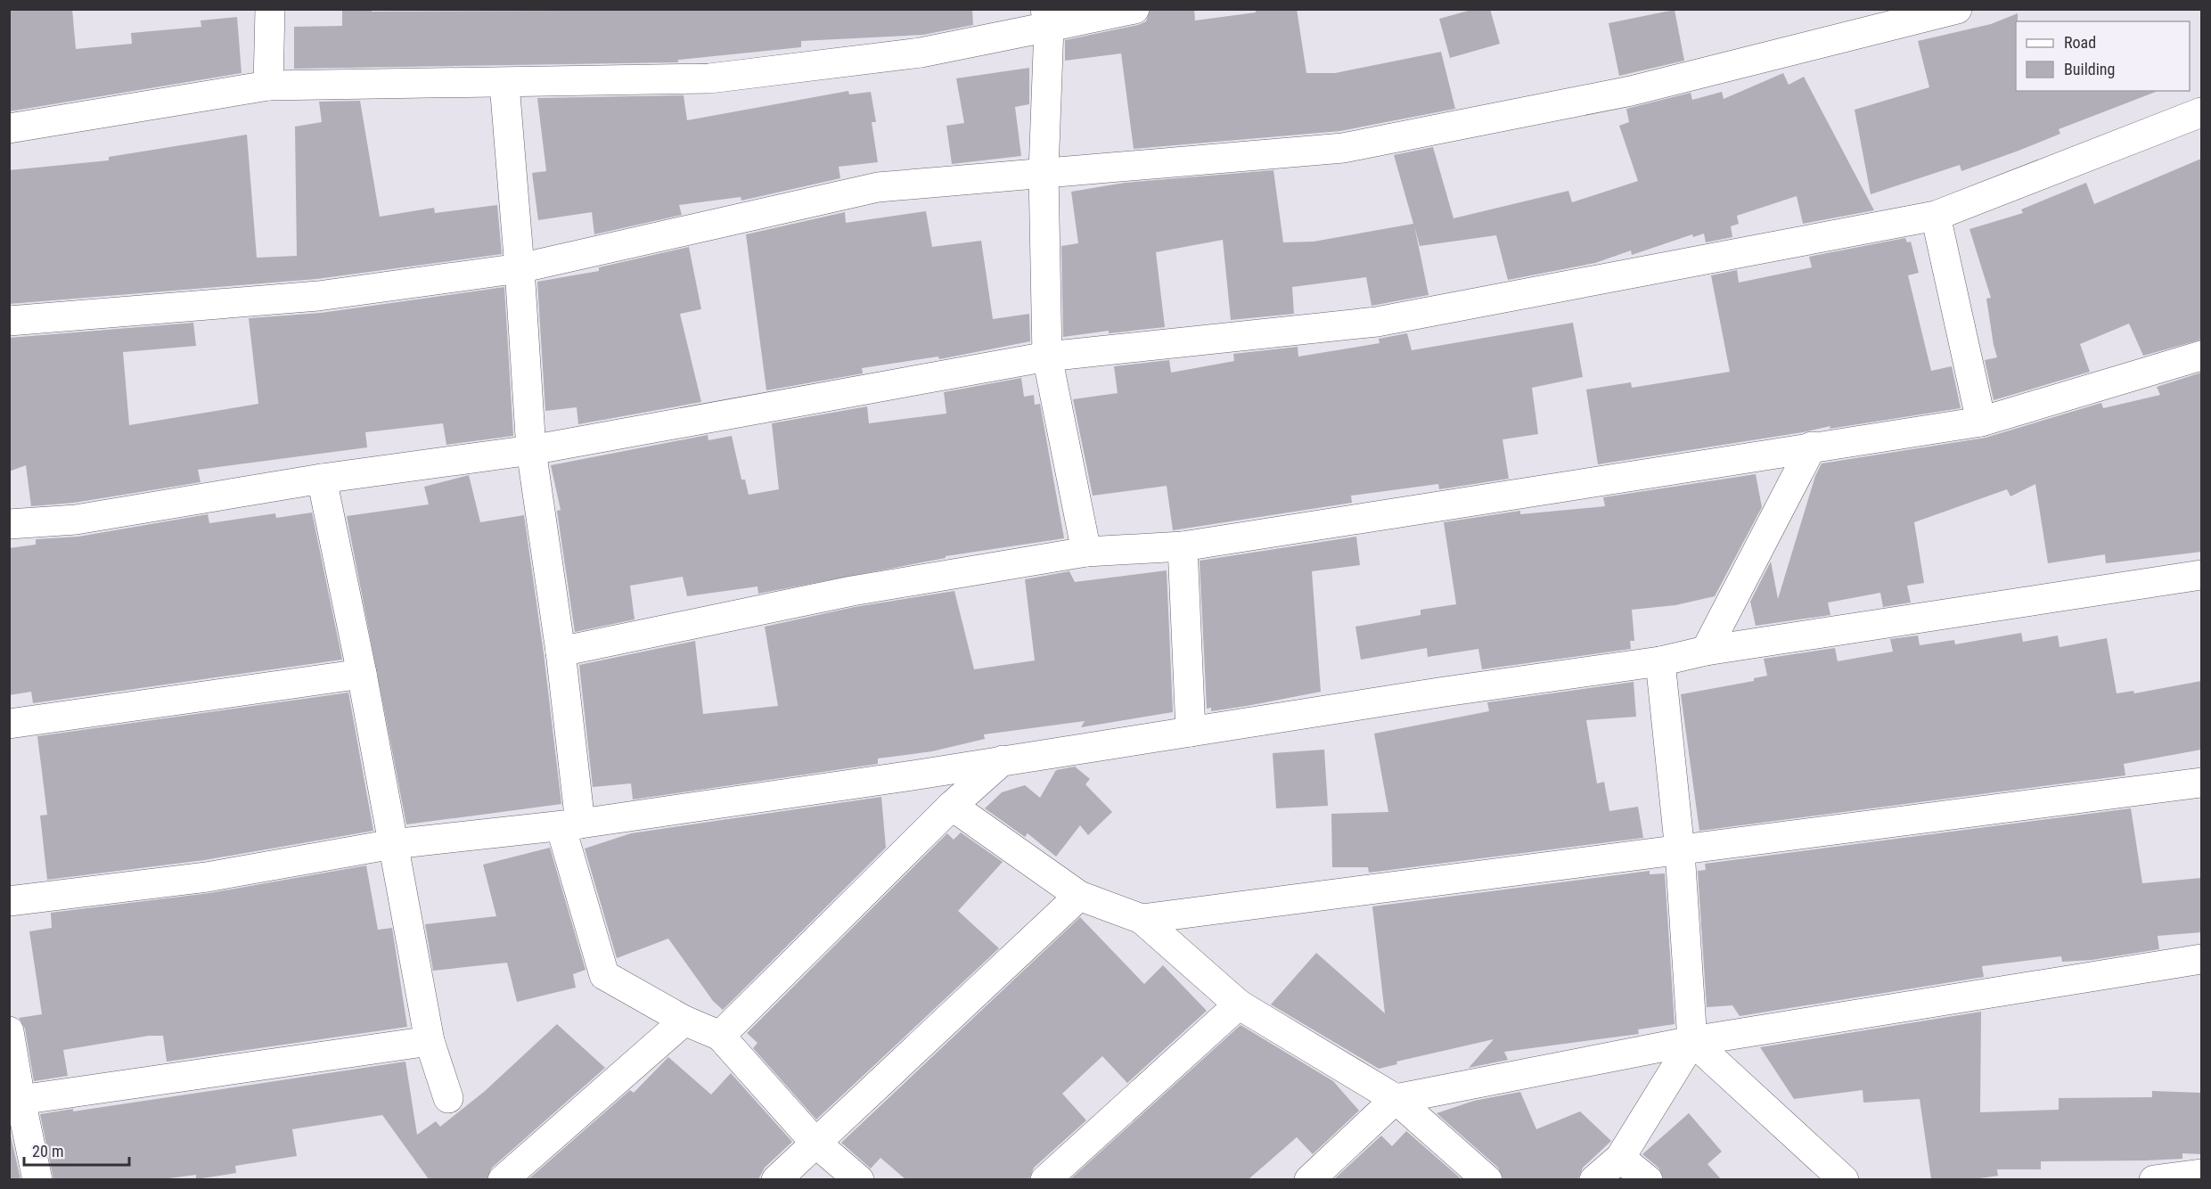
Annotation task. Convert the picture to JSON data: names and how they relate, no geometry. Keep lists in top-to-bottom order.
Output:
{
  "legend": ["Road", "Building"],
  "scale_bar": "20 m"
}
